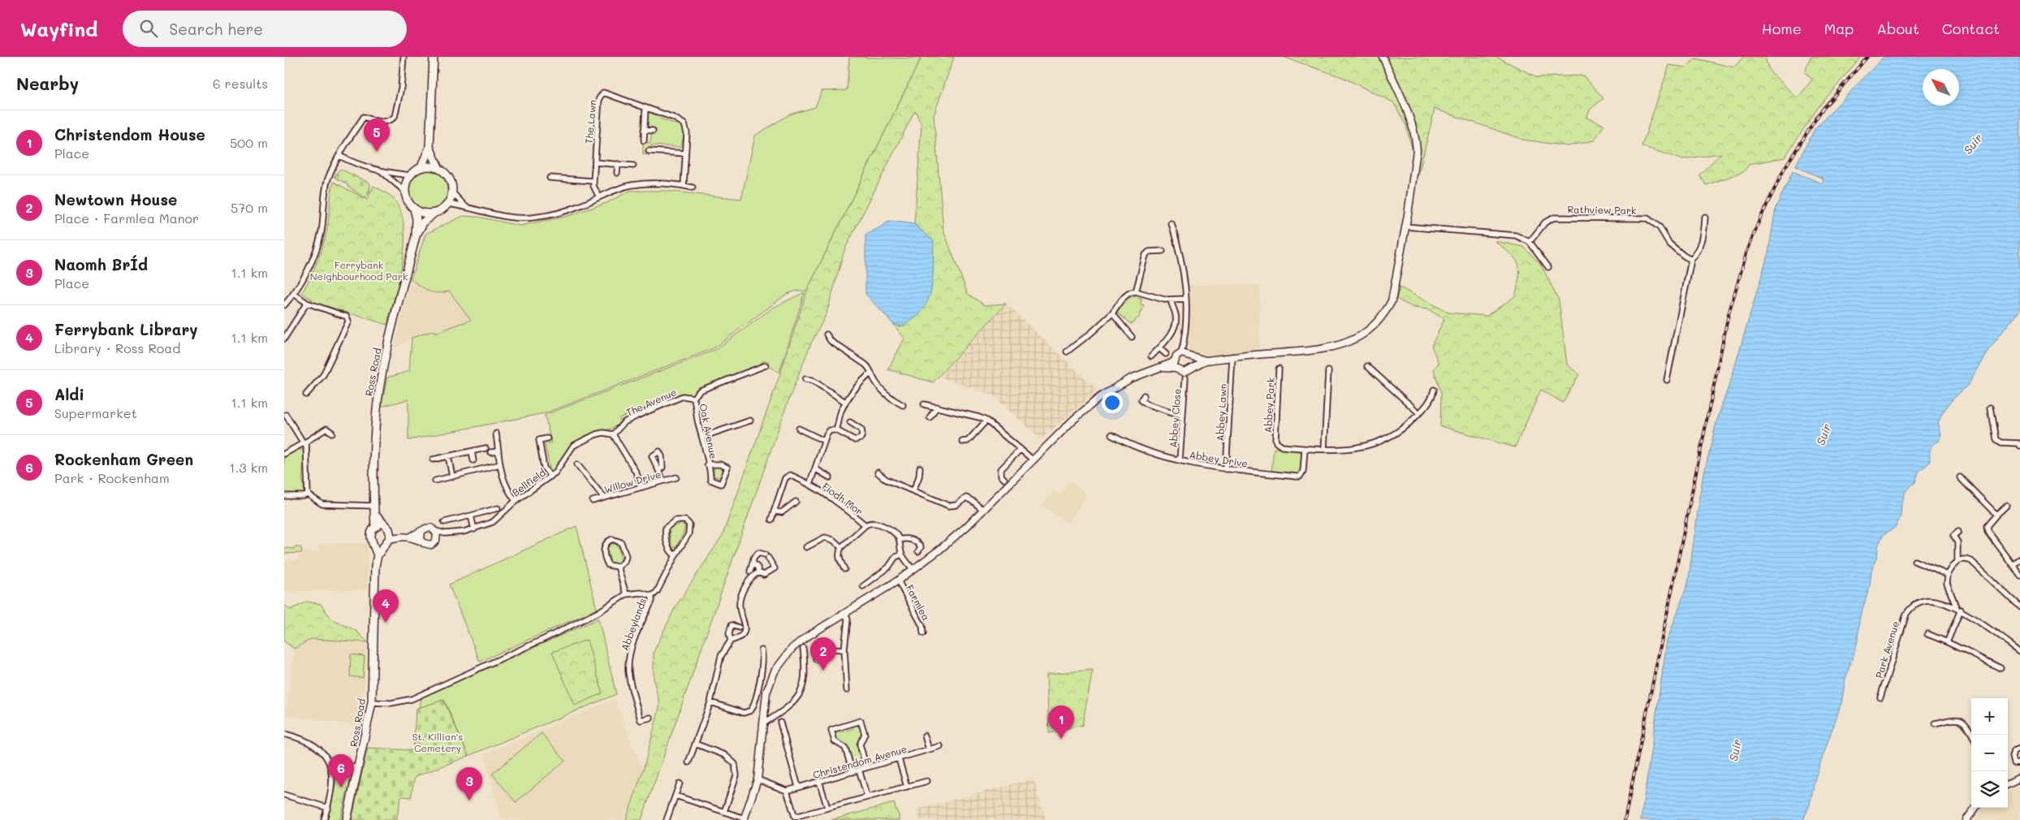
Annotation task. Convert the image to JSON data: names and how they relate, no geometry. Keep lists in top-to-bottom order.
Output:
{
  "streets": {
    "main road": ["Ross Road"],
    "street": [
      "The Lawn",
      "Rathview Park",
      "The Avenue",
      "Abbey Park",
      "Abbey Lawn",
      "Abbey Close",
      "Oak Avenue",
      "Abbey Drive",
      "Willow Drive",
      "Bellfield",
      "Fiodh Mor",
      "Farmlea",
      "Abbeylands",
      "Park Avenue",
      "Christendom Avenue"
    ]
  },
  "crossings": [
    ["Ross Road", "Abbeylands"],
    ["The Avenue", "Oak Avenue"],
    ["The Avenue", "Bellfield"],
    ["Abbey Park", "Abbey Drive"],
    ["Abbey Lawn", "Abbey Drive"],
    ["Abbey Close", "Abbey Drive"]
  ],
  "water": ["Suir"],
  "parks": ["Ferrybank Neighbourhood Park", "St. Killian's Cemetery"],
  "north": "top left",
  "page": {
    "header": "Wayfind",
    "search": "Search here",
    "nav": [
      "Home",
      "Map",
      "About",
      "Contact"
    ],
    "heading": ["Nearby", "6 results"],
    "list": [
      {
        "mark": "1",
        "name": "Christendom House",
        "note": "Place",
        "value": "500 m"
      },
      {
        "mark": "2",
        "name": "Newtown House",
        "note": "Place · Farmlea Manor",
        "value": "570 m"
      },
      {
        "mark": "3",
        "name": "Naomh BrÍd",
        "note": "Place",
        "value": "1.1 km"
      },
      {
        "mark": "4",
        "name": "Ferrybank Library",
        "note": "Library · Ross Road",
        "value": "1.1 km"
      },
      {
        "mark": "5",
        "name": "Aldi",
        "note": "Supermarket",
        "value": "1.1 km"
      },
      {
        "mark": "6",
        "name": "Rockenham Green",
        "note": "Park · Rockenham",
        "value": "1.3 km"
      }
    ],
    "pins": [
      "5",
      "4",
      "2",
      "1",
      "6",
      "3"
    ],
    "map_buttons": ["+", "−"]
  }
}
